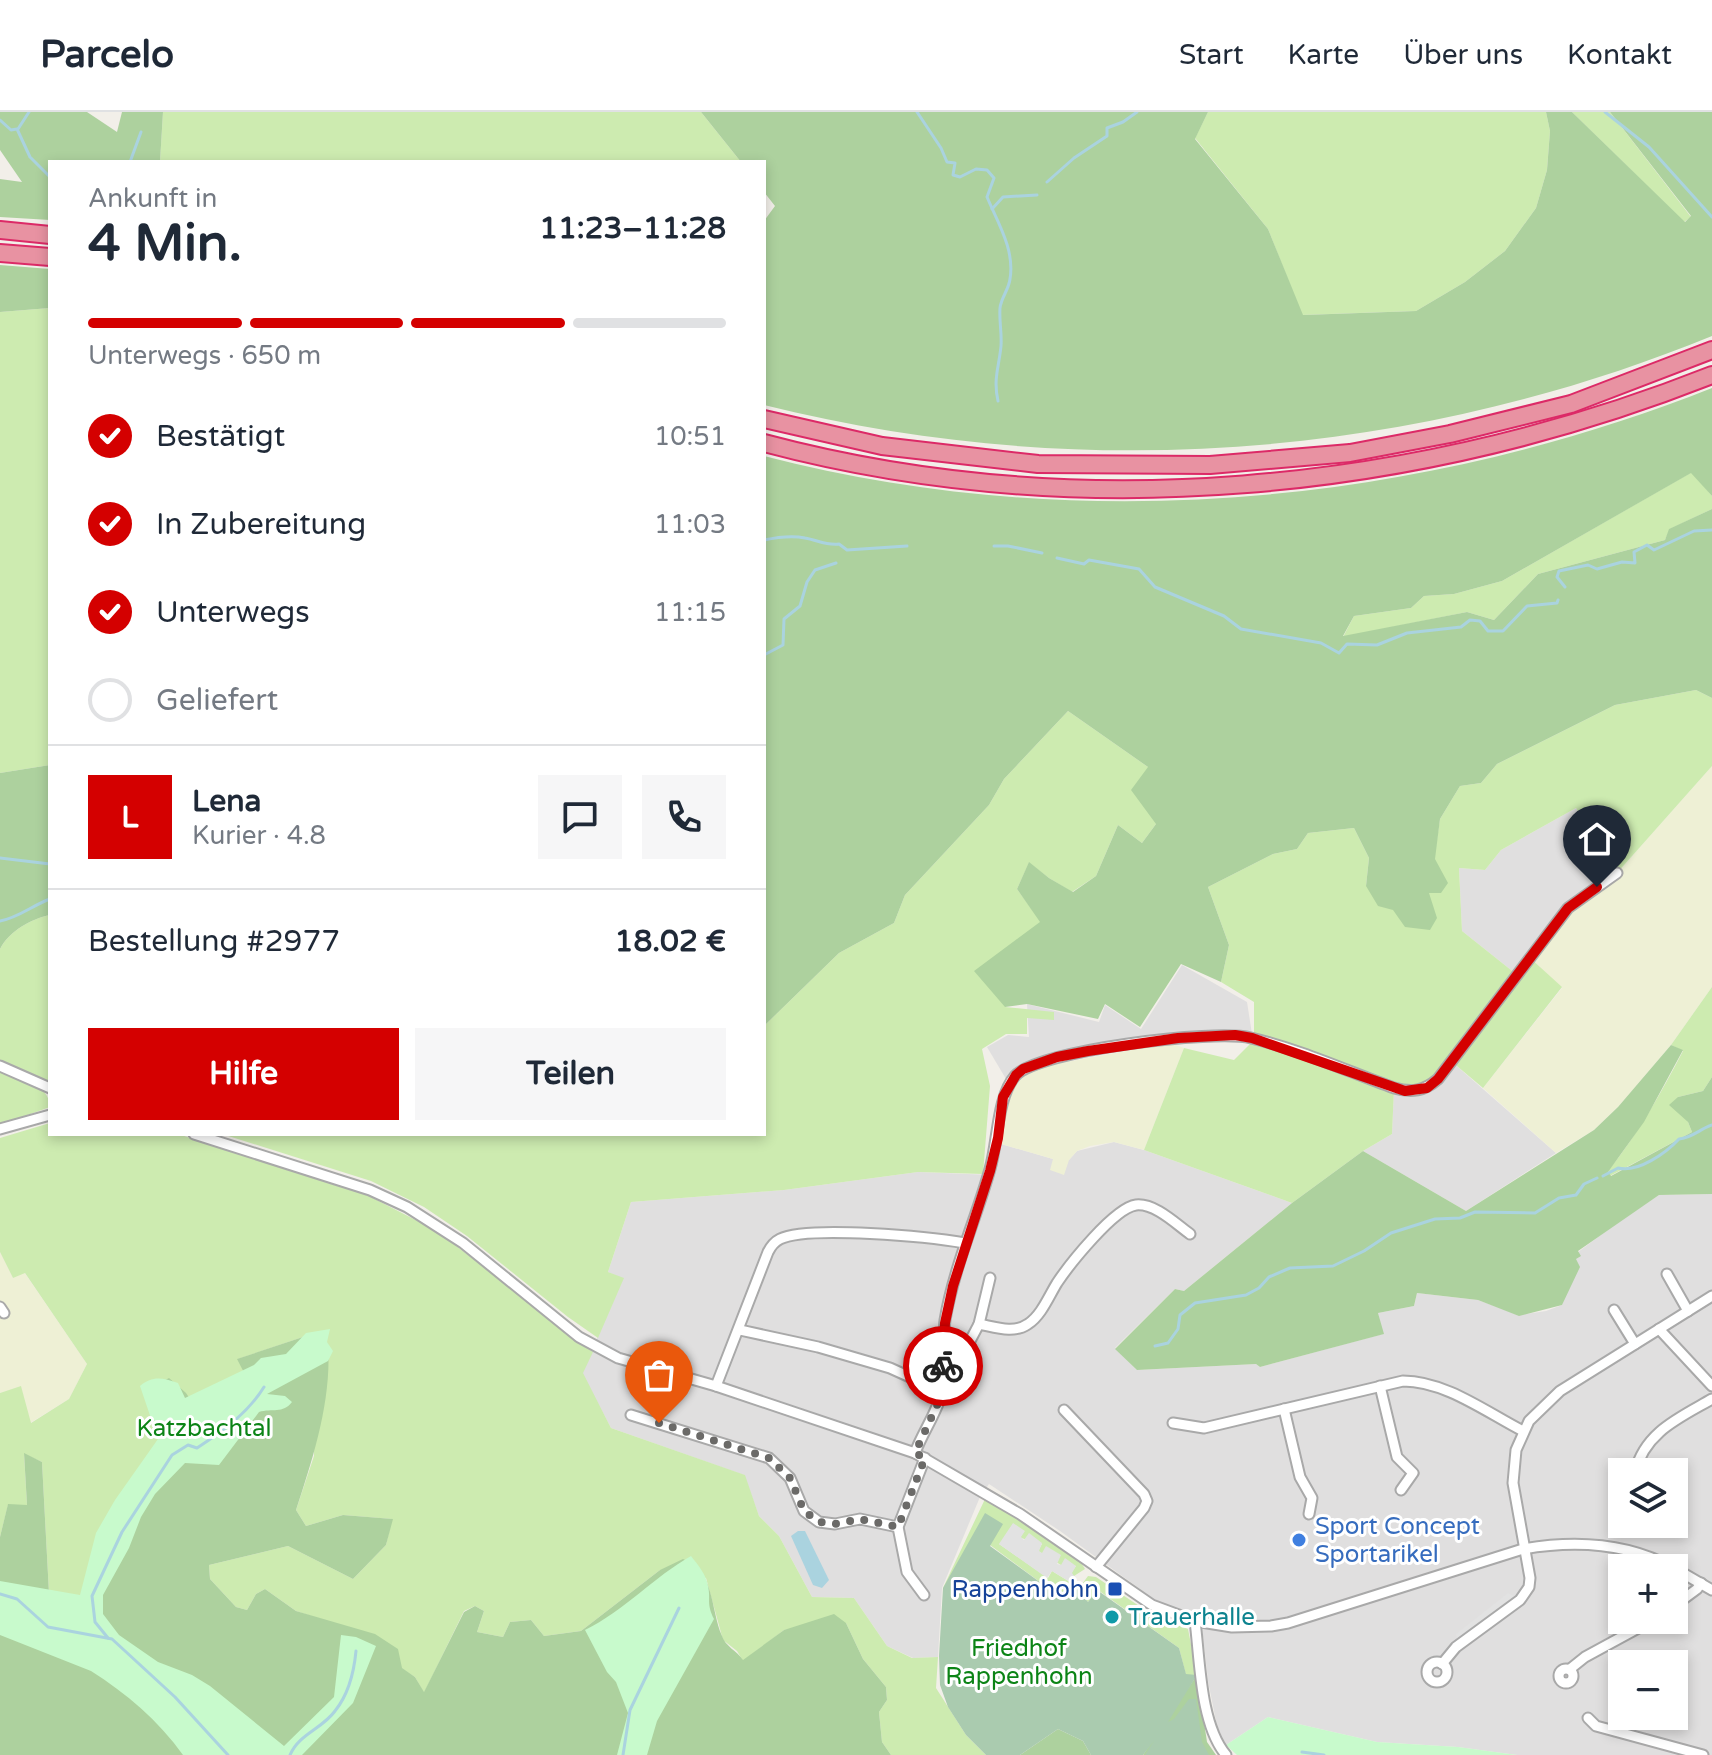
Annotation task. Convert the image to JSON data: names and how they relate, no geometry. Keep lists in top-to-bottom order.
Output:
{
  "parks": ["Katzbachtal", "Friedhof Rappenhohn"],
  "places": {
    "other": ["Sport Concept Sportarikel", "Trauerhalle"],
    "transit": ["Rappenhohn"]
  },
  "page": {
    "header": "Parcelo",
    "nav": [
      "Start",
      "Karte",
      "Über uns",
      "Kontakt"
    ],
    "heading": ["4 Min.", "Ankunft in", "11:23–11:28"],
    "panel": [
      "Lena",
      "Kurier · 4.8",
      "Bestellung #2977",
      "18.02 €"
    ],
    "bar": "Unterwegs · 650 m",
    "list": [
      ["Bestätigt", "10:51"],
      ["In Zubereitung", "11:03"],
      ["Unterwegs", "11:15"],
      "Geliefert"
    ],
    "round": "L",
    "buttons": ["Hilfe", "Teilen"],
    "map_buttons": ["+", "−"]
  }
}
